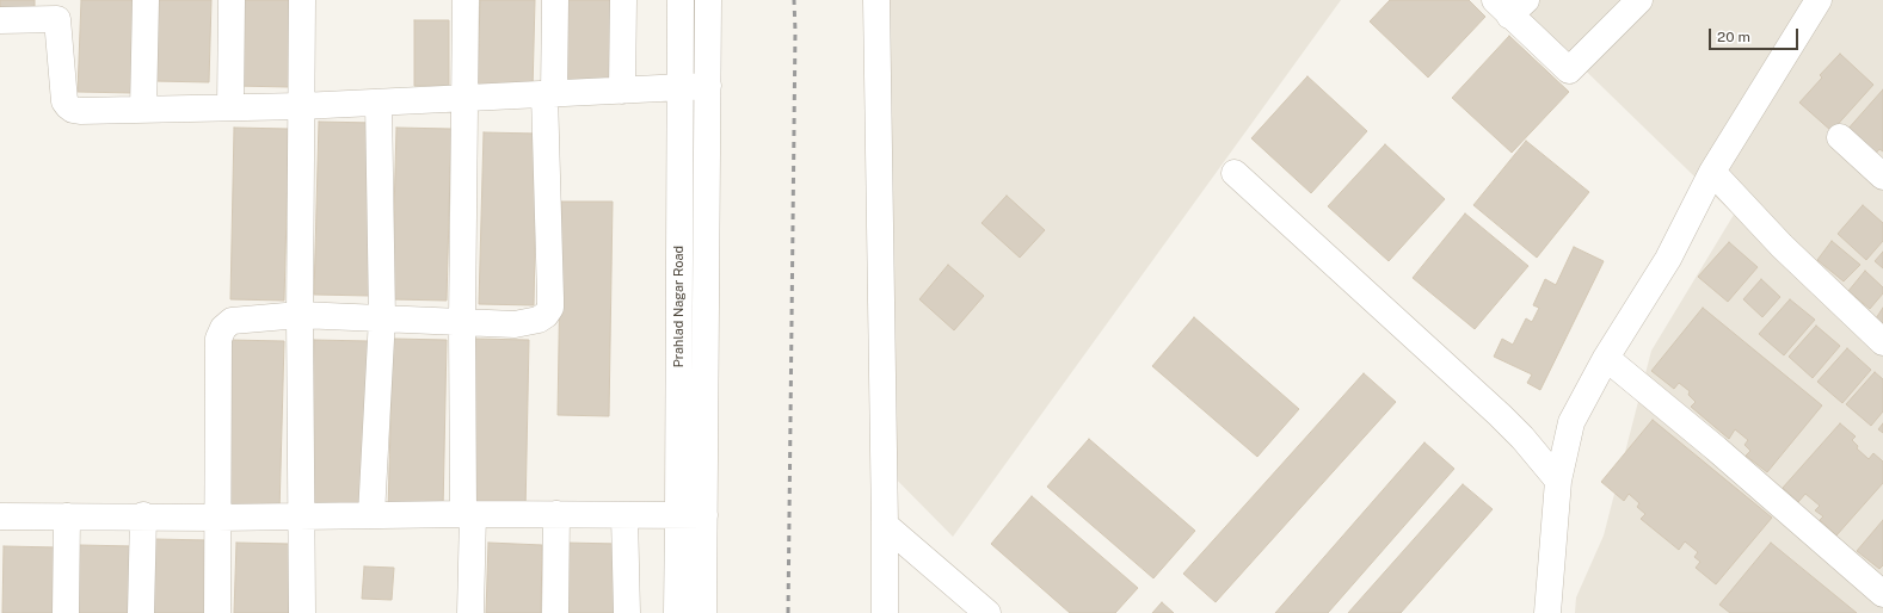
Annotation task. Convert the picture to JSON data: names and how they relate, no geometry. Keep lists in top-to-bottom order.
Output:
{
  "streets": {
    "street": ["Prahlad Nagar Road"]
  },
  "scale_bar": "20 m"
}
